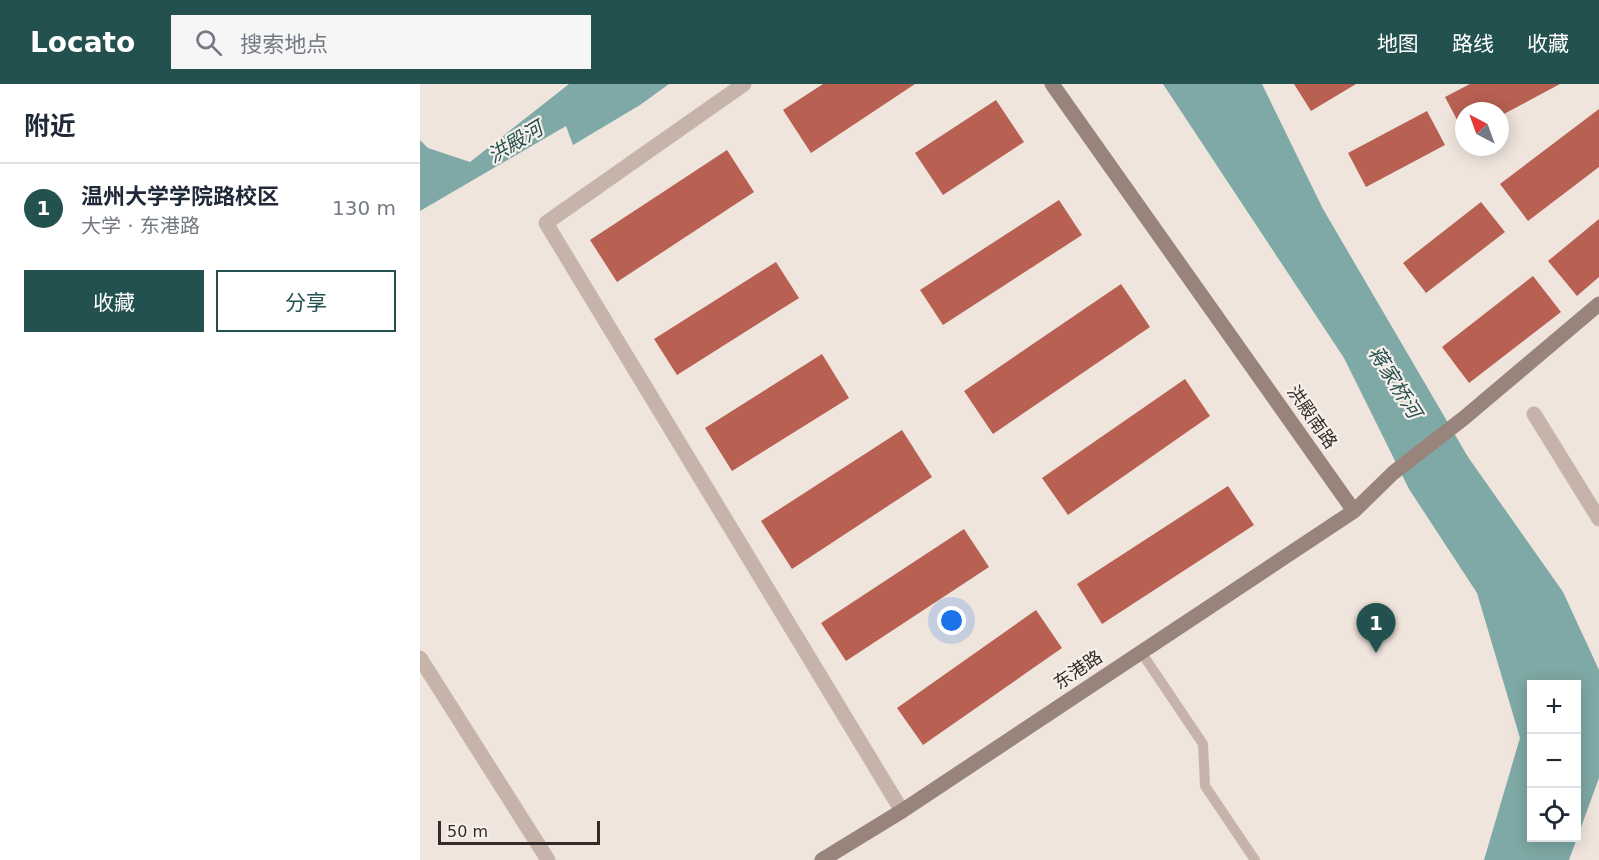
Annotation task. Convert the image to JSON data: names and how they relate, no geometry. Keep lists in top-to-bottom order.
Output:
{
  "streets": {
    "street": ["洪殿南路", "东港路"]
  },
  "crossings": [
    ["洪殿南路", "东港路"]
  ],
  "water": ["洪殿河", "蒋家桥河"],
  "scale_bar": "50 m",
  "north": "top left",
  "page": {
    "header": "Locato",
    "search": "搜索地点",
    "nav": ["地图", "路线", "收藏"],
    "heading": "附近",
    "list": [
      {
        "mark": "1",
        "name": "温州大学学院路校区",
        "note": "大学 · 东港路",
        "value": "130 m"
      }
    ],
    "buttons": ["收藏", "分享"],
    "pins": "1",
    "map_buttons": ["+", "−"],
    "scale": "50 m"
  }
}
